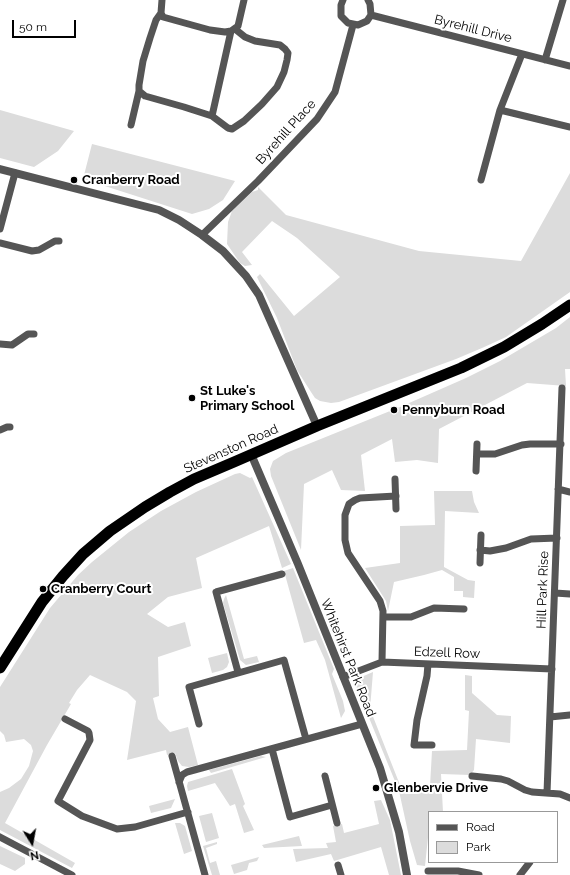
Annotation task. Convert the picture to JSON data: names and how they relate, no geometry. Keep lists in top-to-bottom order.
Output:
{
  "streets": {
    "highway": ["Stevenston Road"],
    "street": [
      "Byrehill Drive",
      "Byrehill Place",
      "Hill Park Rise",
      "Edzell Row",
      "Whitehirst Park Road"
    ]
  },
  "crossings": [
    ["Stevenston Road", "Whitehirst Park Road"],
    ["Hill Park Rise", "Edzell Row"],
    ["Edzell Row", "Whitehirst Park Road"]
  ],
  "places": [
    "Cranberry Road",
    "St Luke's Primary School",
    "Pennyburn Road",
    "Cranberry Court",
    "Glenbervie Drive"
  ],
  "legend": ["Road", "Park"],
  "scale_bar": "50 m",
  "north": "bottom"
}
